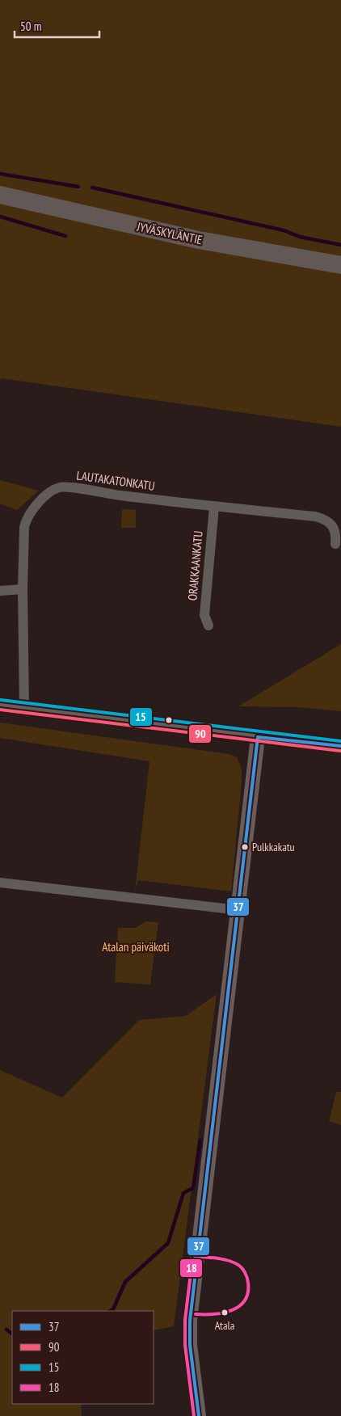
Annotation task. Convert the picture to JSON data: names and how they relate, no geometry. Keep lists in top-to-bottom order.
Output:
{
  "streets": {
    "highway": ["JYVÄSKYLÄNTIE"],
    "street": ["LAUTAKATONKATU", "ORAKKAANKATU"]
  },
  "crossings": [
    ["LAUTAKATONKATU", "ORAKKAANKATU"]
  ],
  "parks": ["Atalan päiväkoti"],
  "places": ["Pulkkakatu", "Atala"],
  "lines": [
    "transit line 15",
    "transit line 90",
    "transit line 37",
    "transit line 18"
  ],
  "legend": [
    "37",
    "90",
    "15",
    "18"
  ],
  "scale_bar": "50 m"
}
